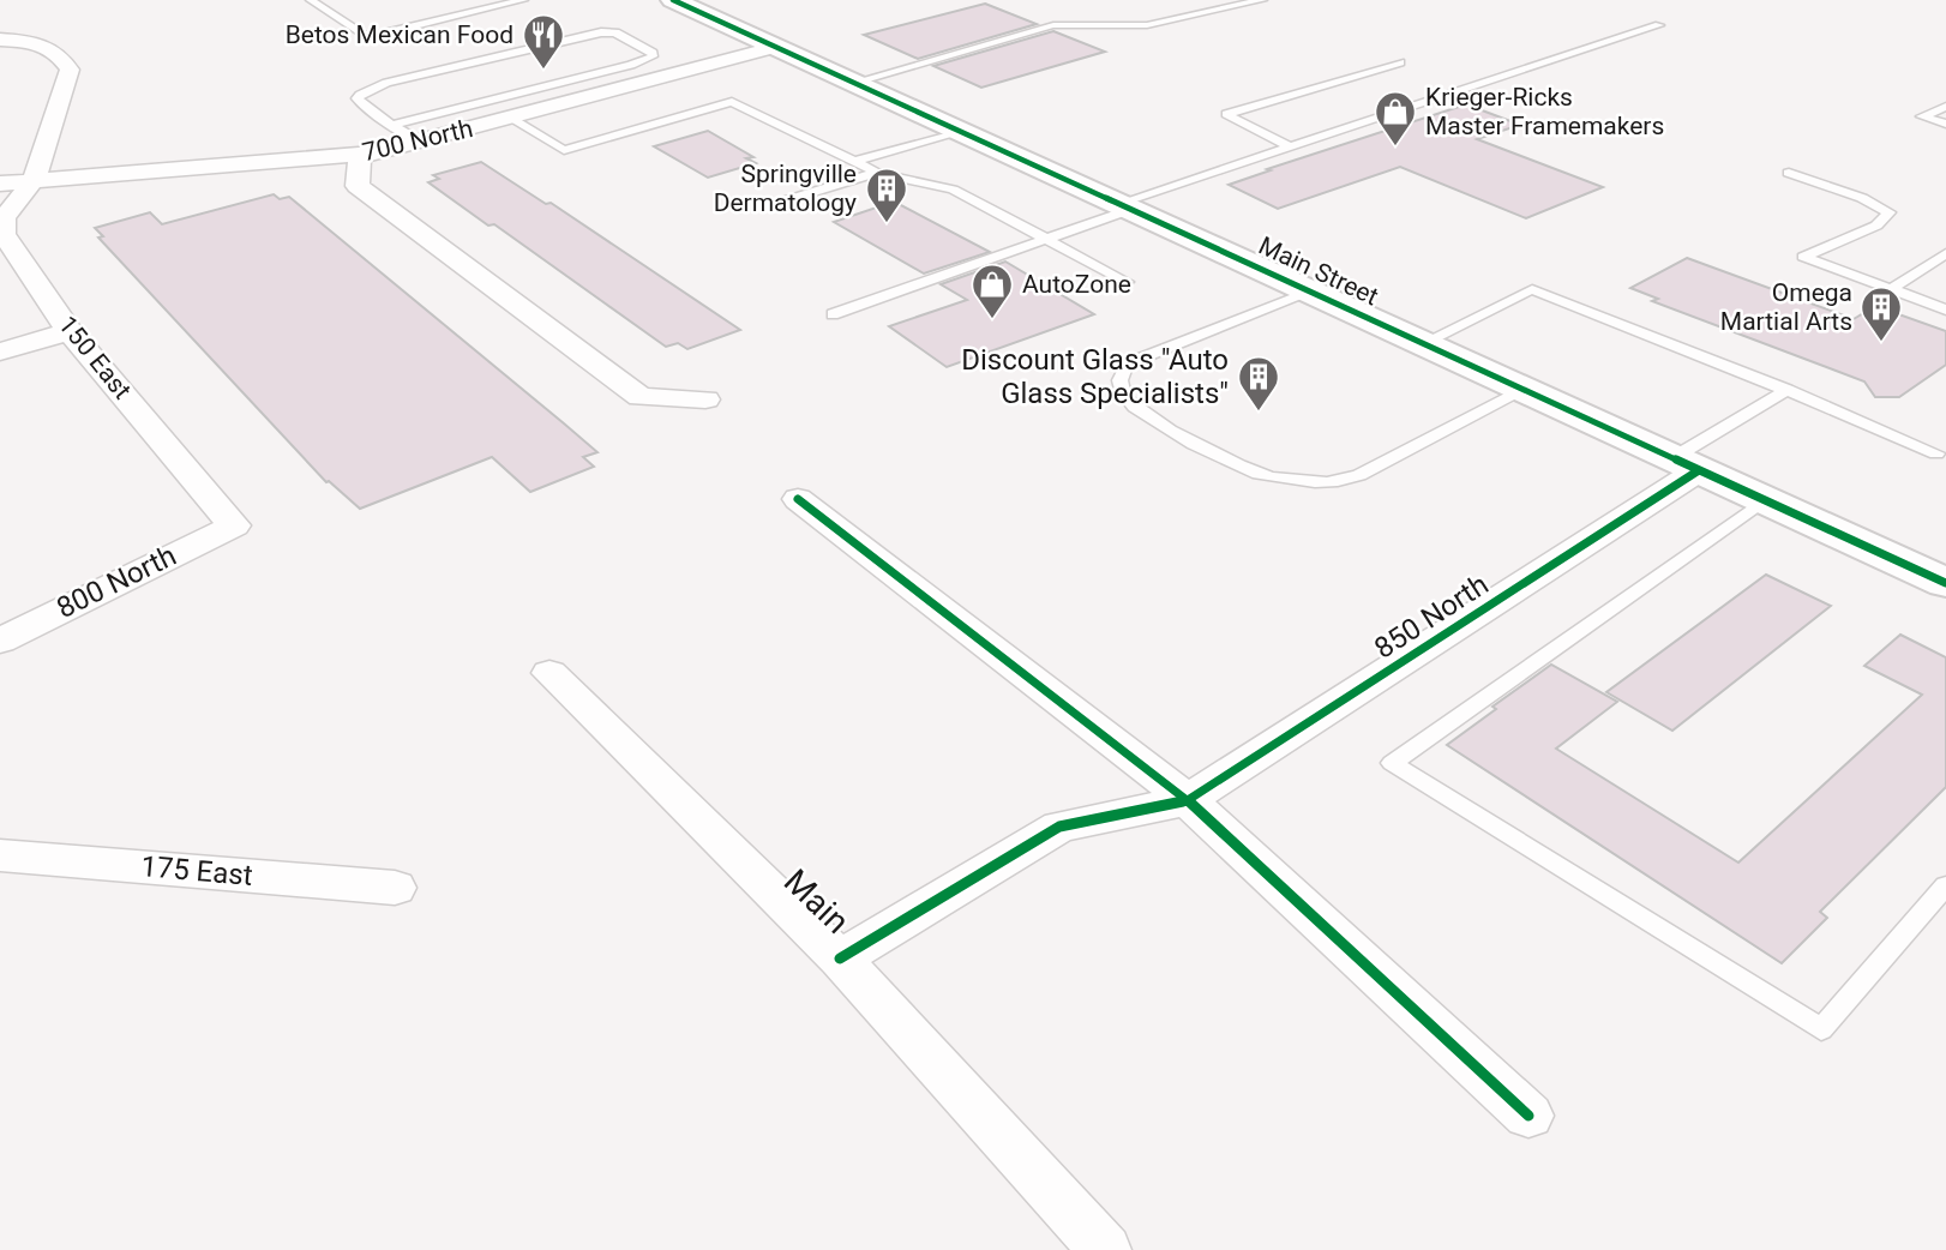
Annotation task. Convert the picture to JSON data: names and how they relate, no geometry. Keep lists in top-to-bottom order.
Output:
{
  "streets": {
    "main road": ["Main Street"],
    "street": [
      "700 North",
      "150 East",
      "800 North",
      "850 North",
      "175 East",
      "Main"
    ]
  },
  "crossings": [
    ["700 North", "Main Street"],
    ["700 North", "150 East"],
    ["Main Street", "850 North"],
    ["150 East", "800 North"]
  ],
  "places": {
    "restaurant": ["Betos Mexican Food"],
    "shop": ["Krieger-Ricks Master Framemakers", "AutoZone"],
    "building": ["Springville Dermatology", "Omega Martial Arts", "Discount Glass \"Auto Glass Specialists\""]
  }
}
